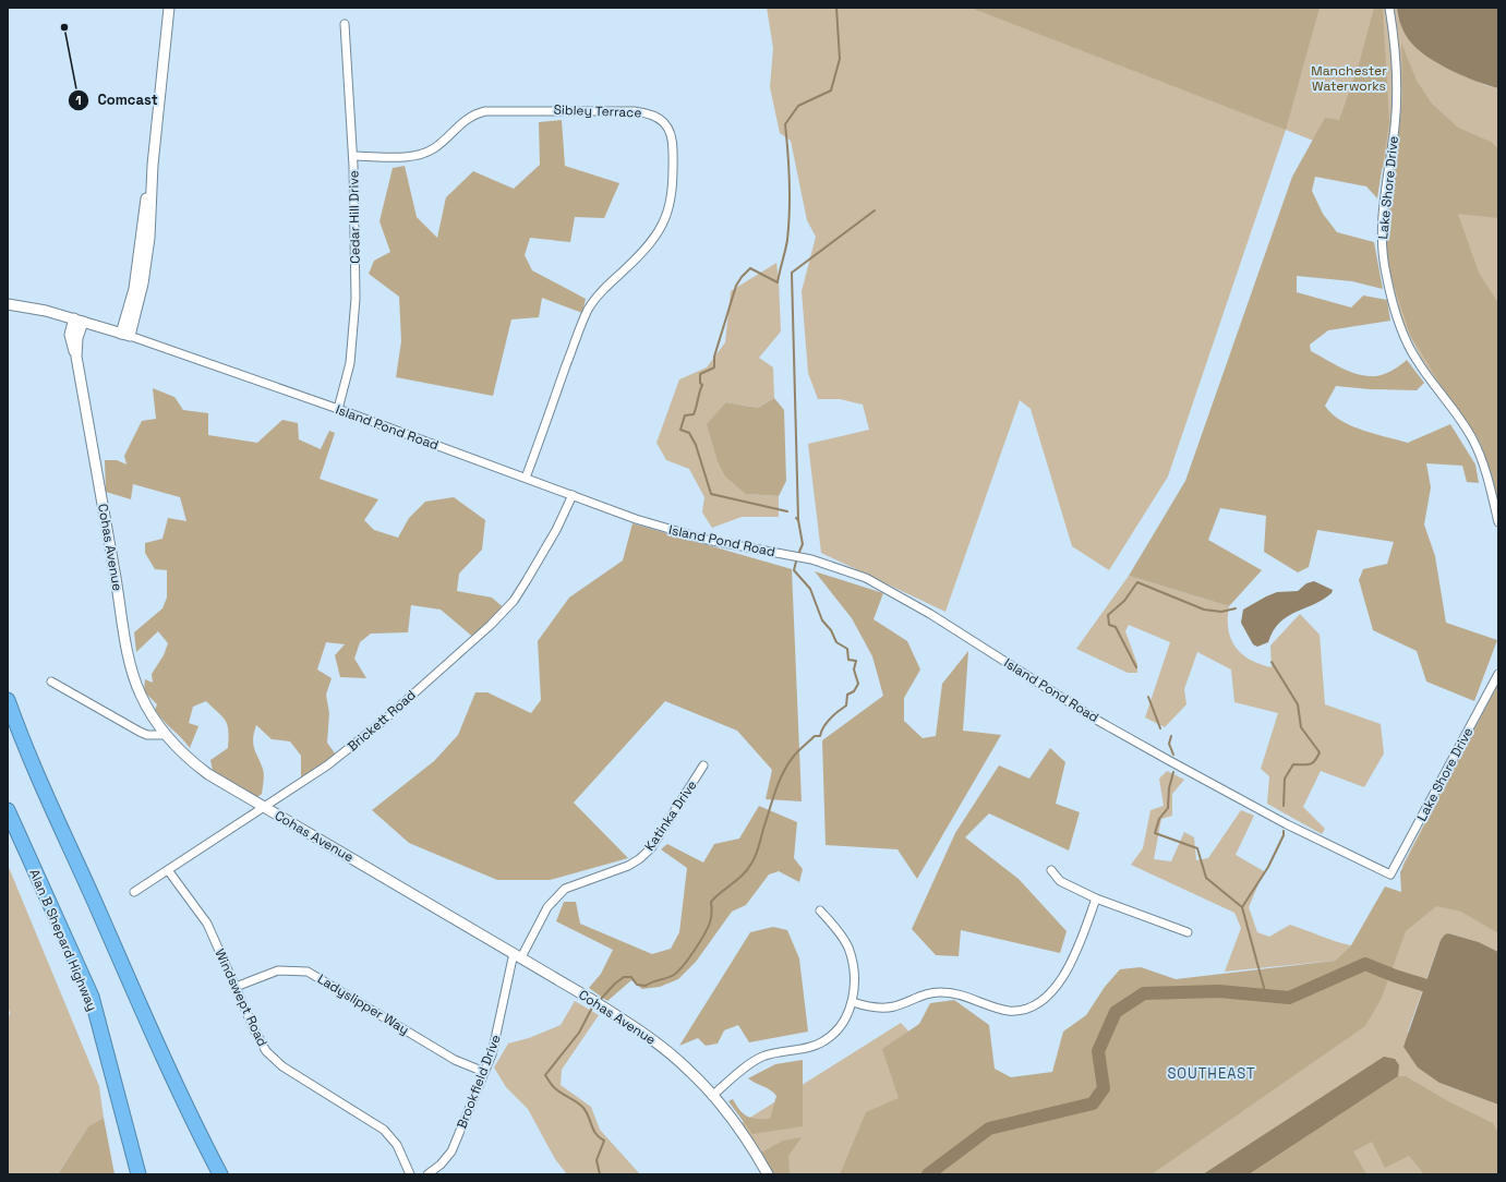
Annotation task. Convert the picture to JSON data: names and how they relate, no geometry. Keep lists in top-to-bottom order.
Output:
{
  "streets": {
    "highway": ["Alan B Shepard Highway"],
    "street": [
      "Sibley Terrace",
      "Lake Shore Drive",
      "Cedar Hill Drive",
      "Island Pond Road",
      "Cohas Avenue",
      "Brickett Road",
      "Katinka Drive",
      "Windswept Road",
      "Ladyslipper Way",
      "Brookfield Drive"
    ]
  },
  "crossings": [
    ["Sibley Terrace", "Cedar Hill Drive"],
    ["Sibley Terrace", "Island Pond Road"],
    ["Lake Shore Drive", "Island Pond Road"],
    ["Cedar Hill Drive", "Island Pond Road"],
    ["Island Pond Road", "Cohas Avenue"],
    ["Island Pond Road", "Brickett Road"],
    ["Cohas Avenue", "Brickett Road"],
    ["Cohas Avenue", "Katinka Drive"],
    ["Cohas Avenue", "Brookfield Drive"],
    ["Brickett Road", "Windswept Road"],
    ["Katinka Drive", "Brookfield Drive"],
    ["Windswept Road", "Ladyslipper Way"],
    ["Ladyslipper Way", "Brookfield Drive"]
  ],
  "districts": ["SOUTHEAST"],
  "parks": ["Manchester Waterworks"],
  "places": ["Comcast"]
}
